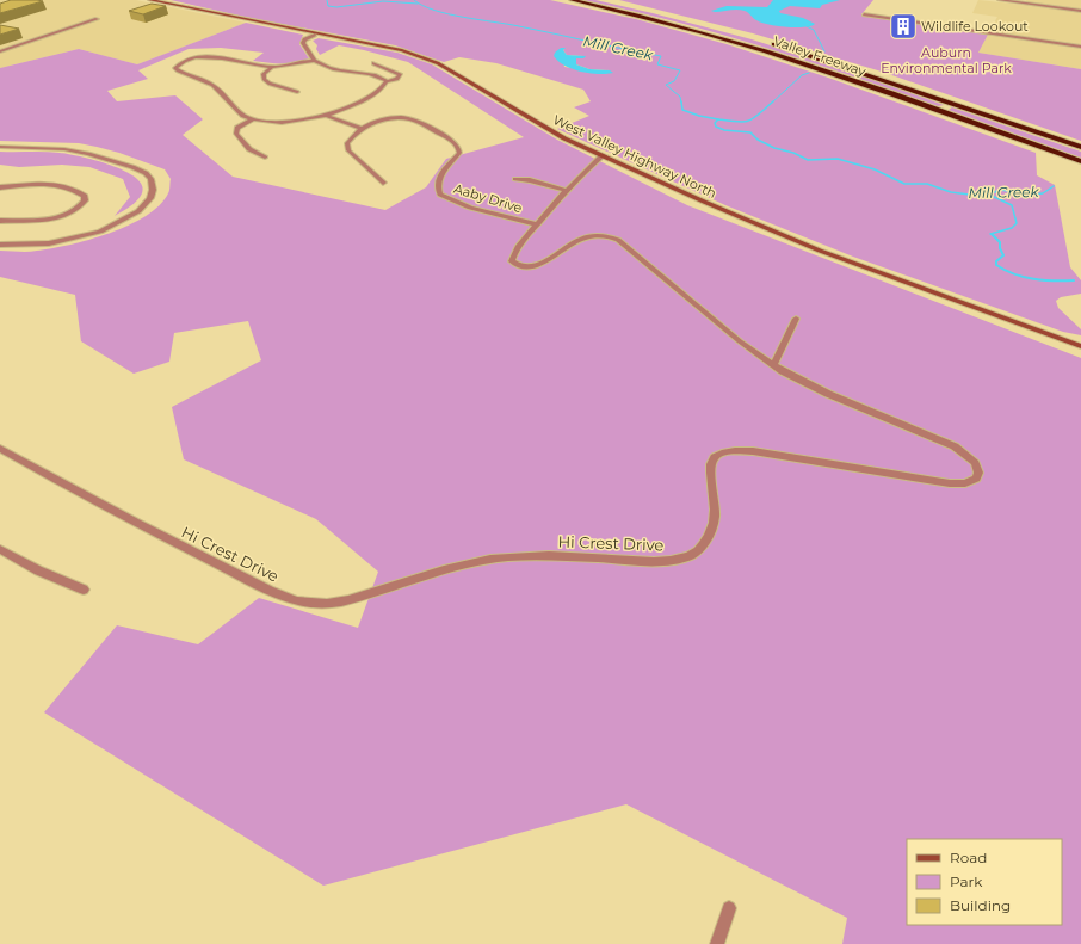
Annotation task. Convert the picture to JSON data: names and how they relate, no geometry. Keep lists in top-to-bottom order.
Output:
{
  "streets": {
    "highway": ["Valley Freeway"],
    "main road": ["West Valley Highway North"],
    "street": ["Aaby Drive", "Hi Crest Drive"]
  },
  "crossings": [
    ["Aaby Drive", "Hi Crest Drive"]
  ],
  "water": ["Mill Creek"],
  "parks": ["Auburn Environmental Park"],
  "places": {
    "building": ["Wildlife Lookout"]
  },
  "legend": ["Road", "Park", "Building"]
}
